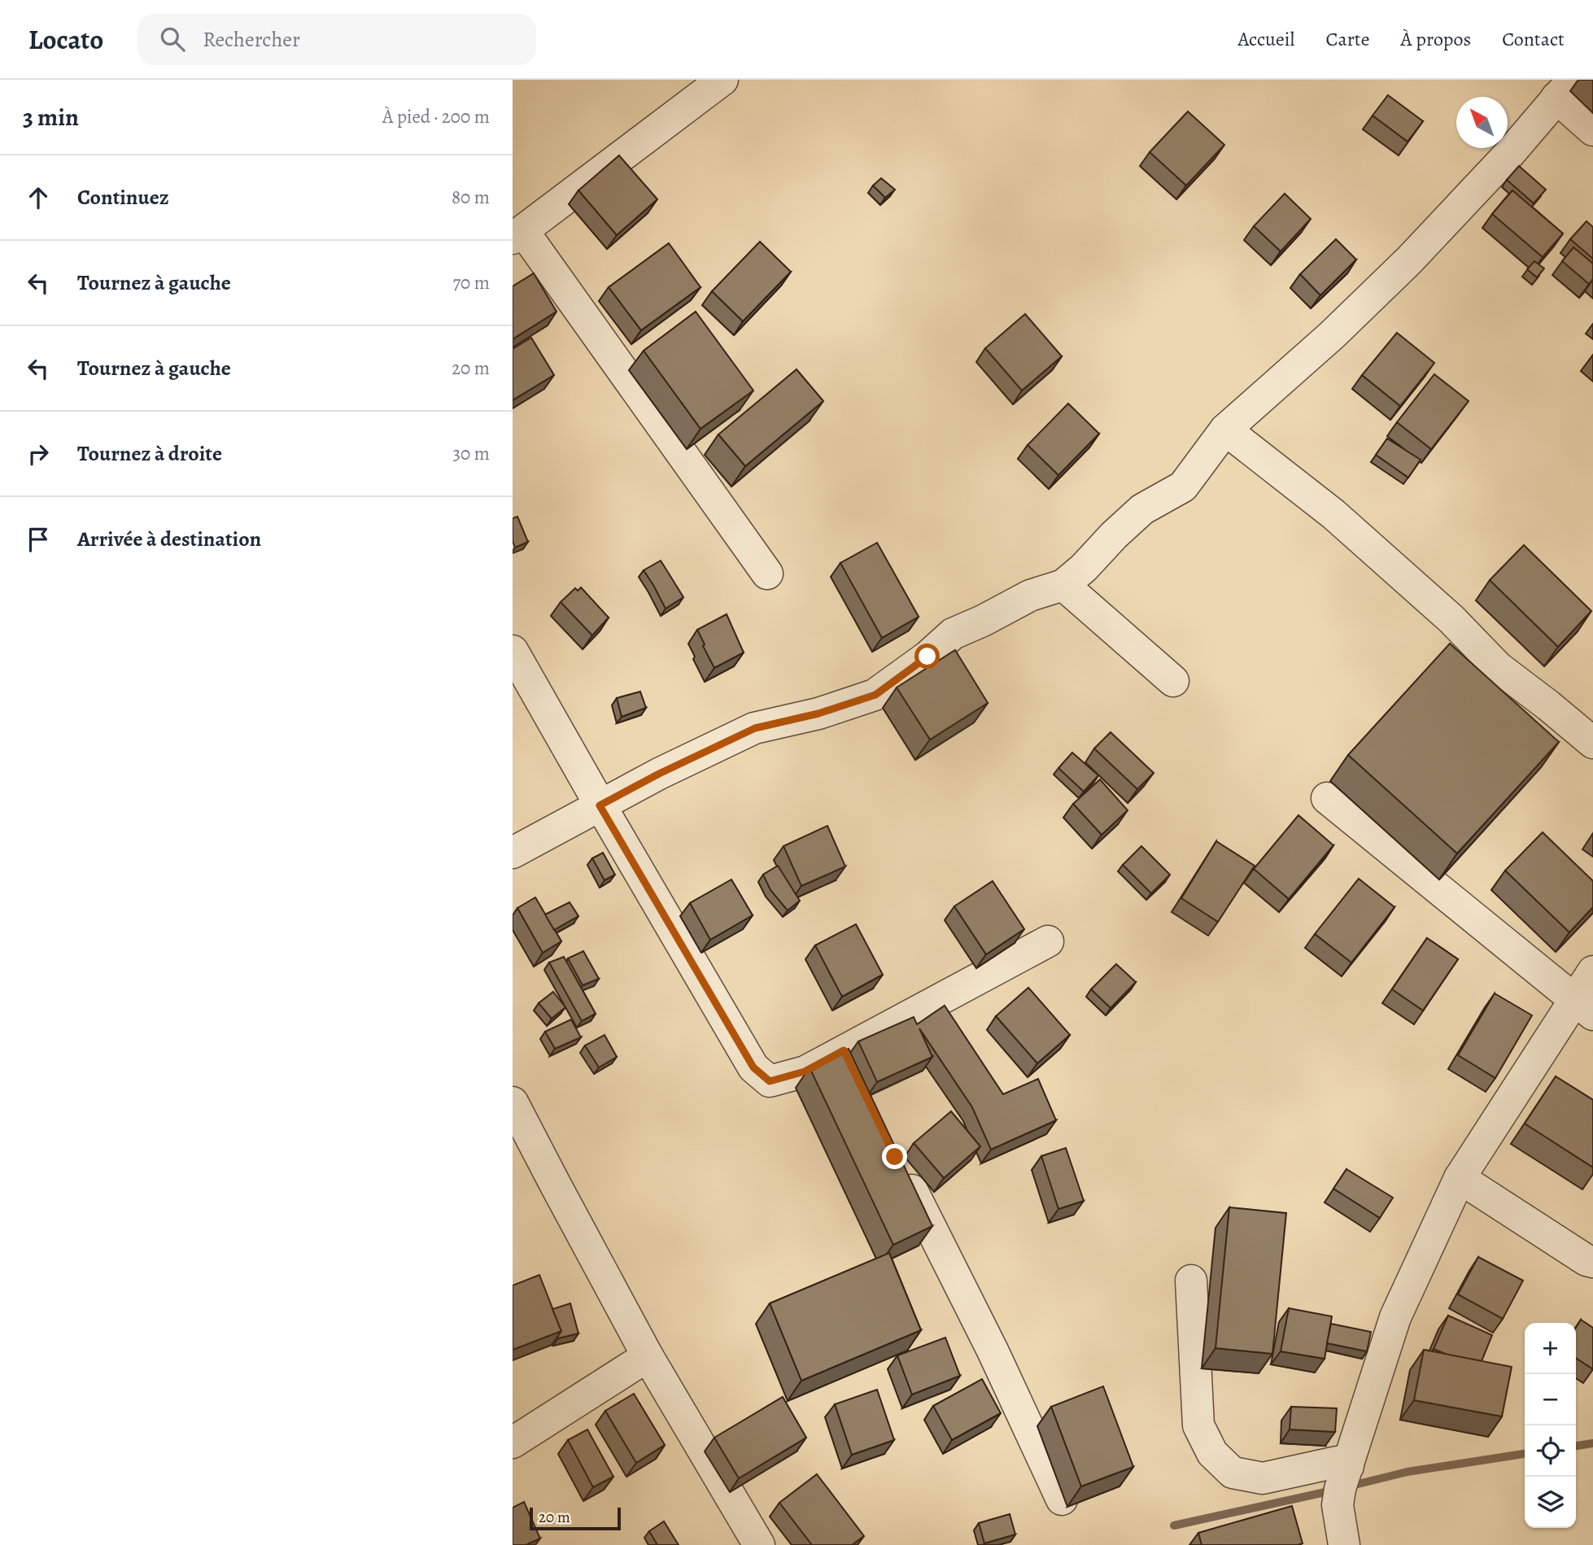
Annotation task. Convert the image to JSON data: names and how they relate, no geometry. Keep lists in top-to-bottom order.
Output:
{
  "scale_bar": "20 m",
  "north": "top left",
  "page": {
    "header": "Locato",
    "search": "Rechercher",
    "nav": [
      "Accueil",
      "Carte",
      "À propos",
      "Contact"
    ],
    "heading": ["3 min", "À pied · 200 m"],
    "list": [
      ["Continuez", "80 m"],
      ["Tournez à gauche", "70 m"],
      ["Tournez à gauche", "20 m"],
      ["Tournez à droite", "30 m"],
      "Arrivée à destination"
    ],
    "map_buttons": ["+", "−"],
    "scale": "20 m"
  }
}
